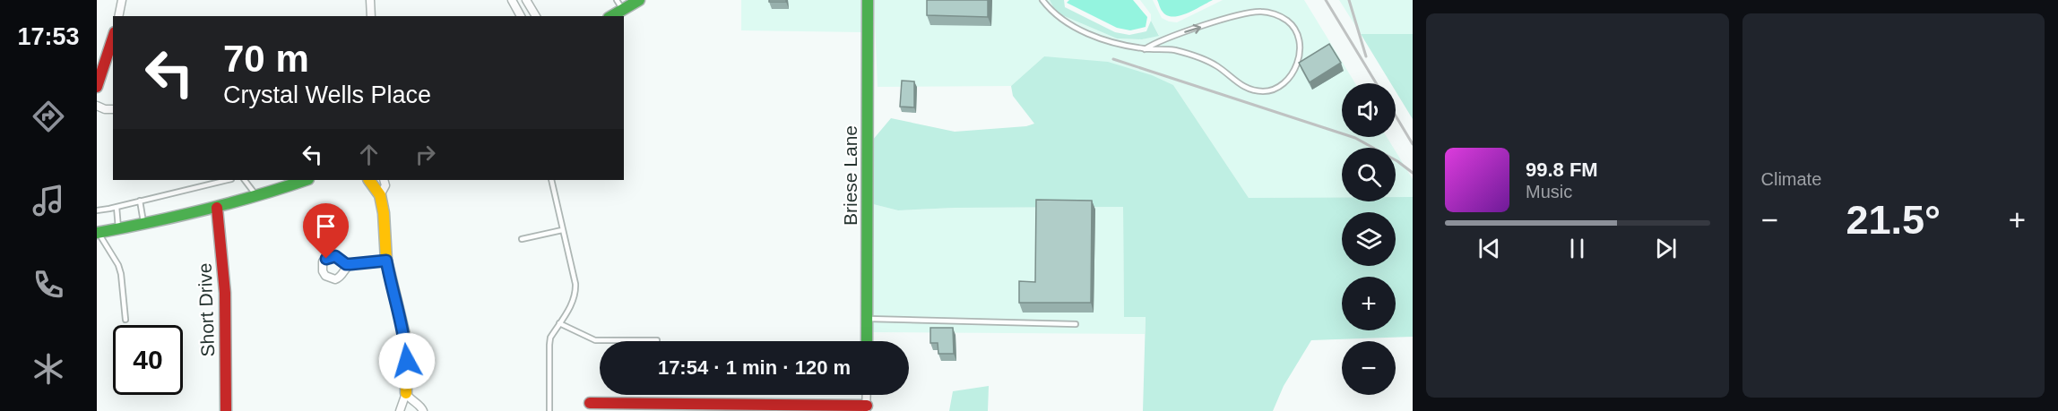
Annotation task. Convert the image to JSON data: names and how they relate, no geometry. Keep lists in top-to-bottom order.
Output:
{
  "streets": {
    "street": ["Briese Lane", "Short Drive"]
  },
  "page": {
    "tabs": "17:53",
    "tile": "Climate",
    "turn": ["70 m", "Crystal Wells Place"],
    "map_buttons": ["+", "−"],
    "song": ["99.8 FM", "Music"],
    "heat": ["−", "21.5°", "+"],
    "limit": "40",
    "trip": "17:54 · 1 min · 120 m"
  }
}
